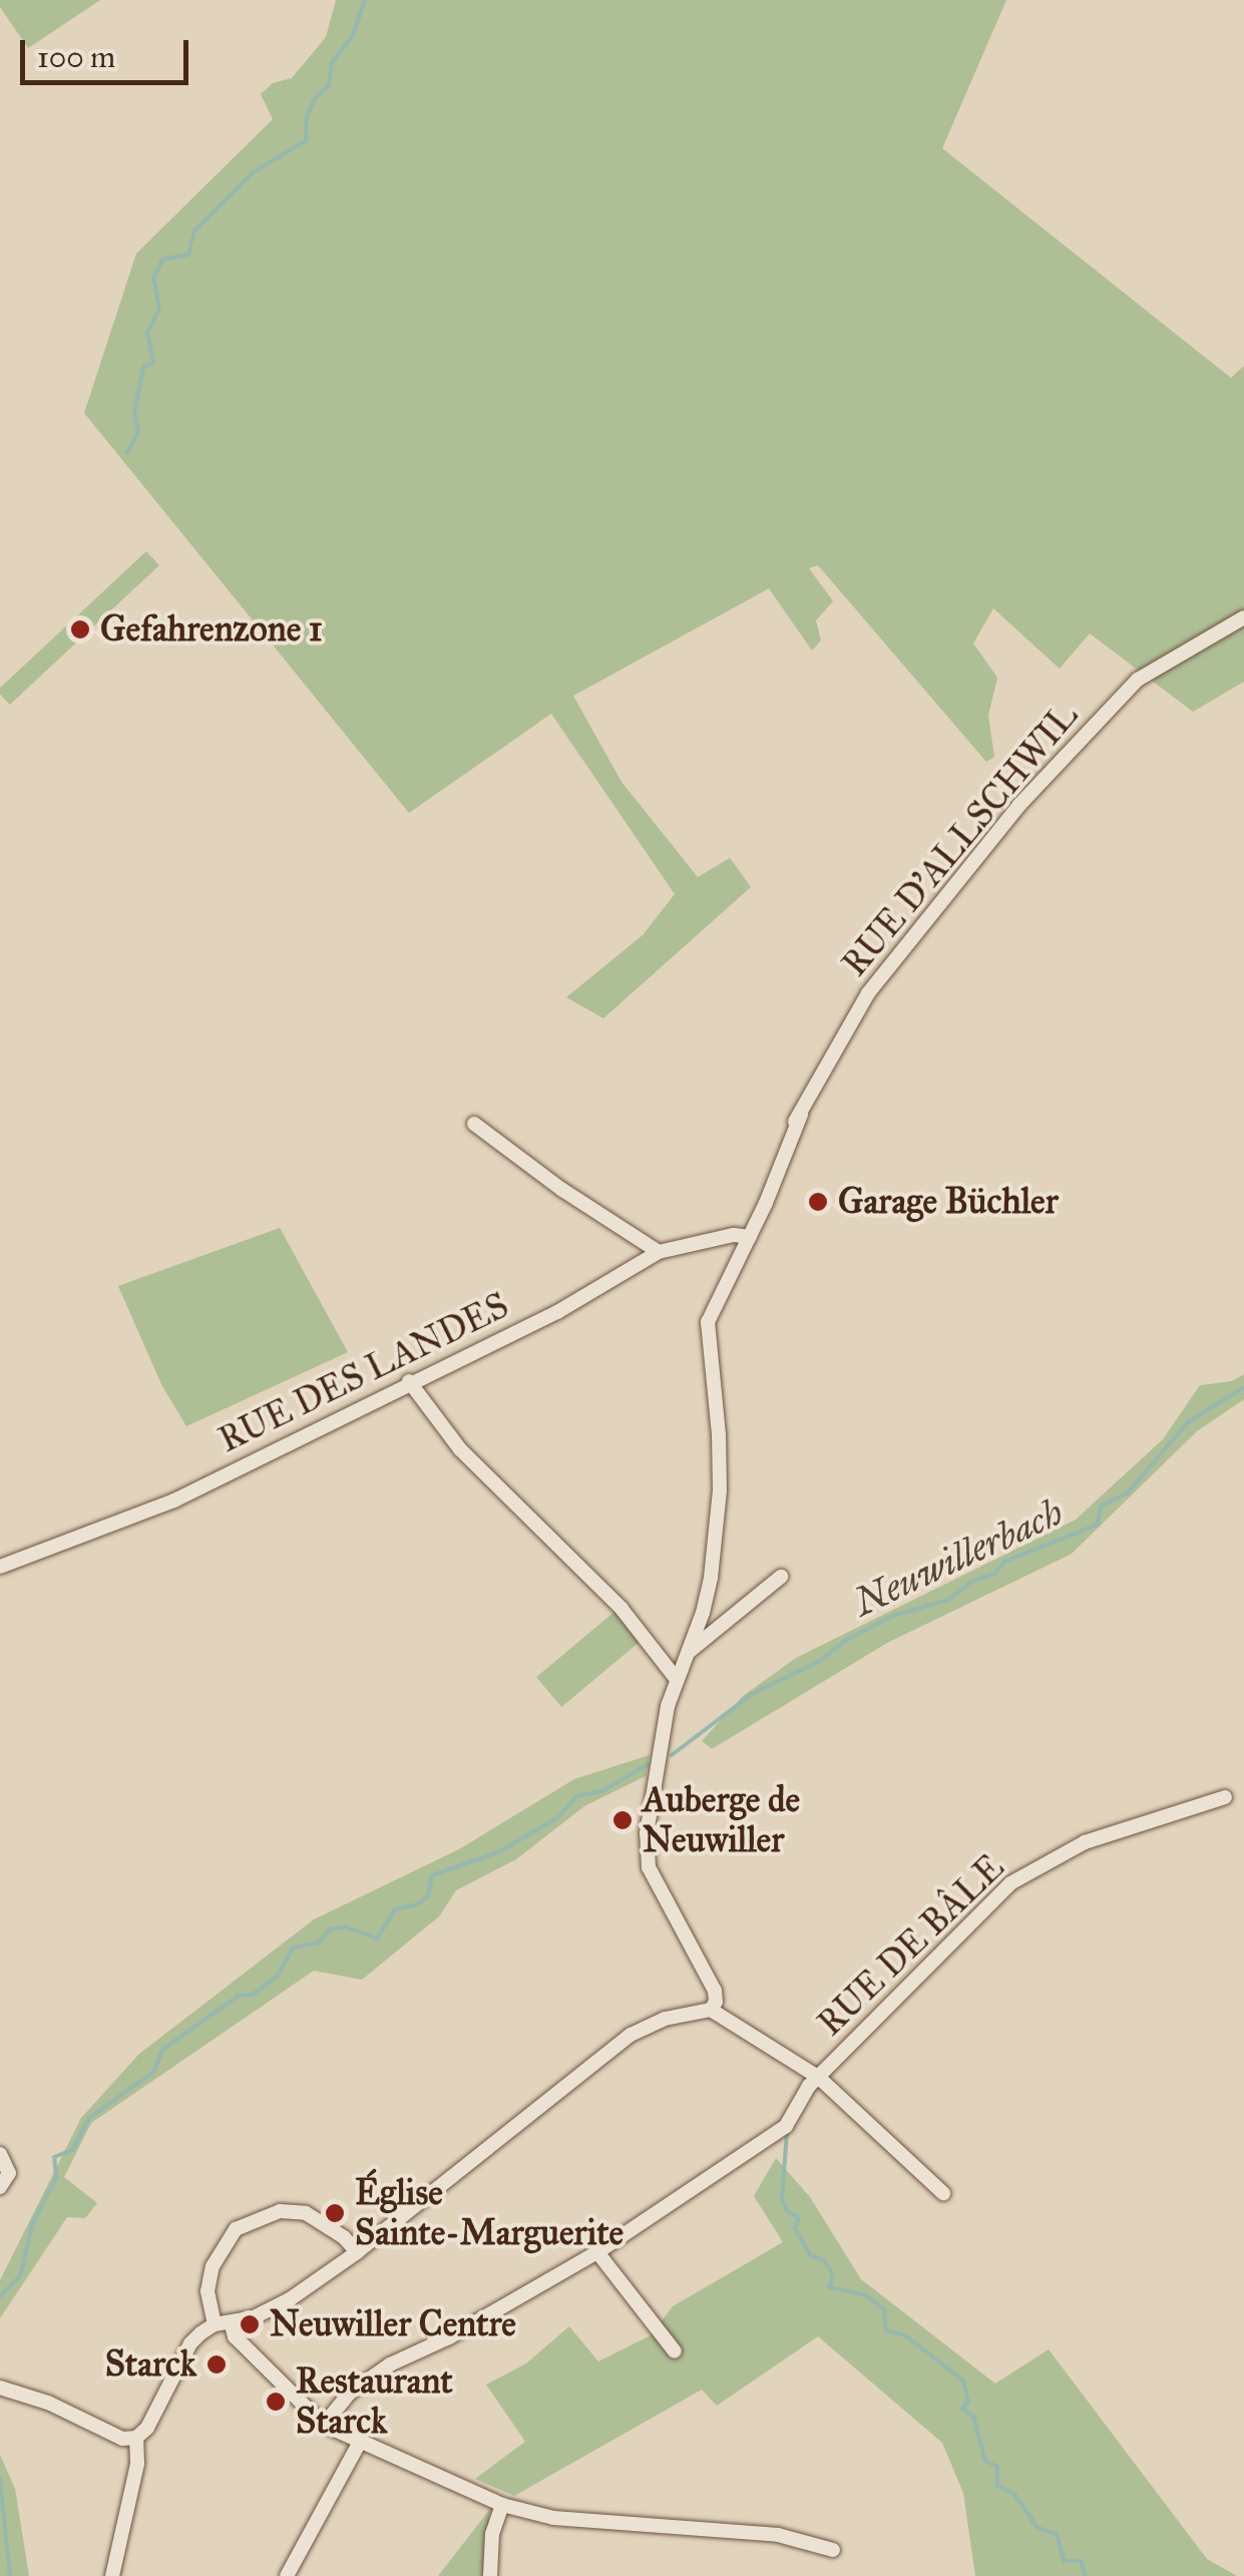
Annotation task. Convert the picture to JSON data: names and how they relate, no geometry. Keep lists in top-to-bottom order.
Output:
{
  "streets": {
    "street": ["RUE D'ALLSCHWIL", "RUE DES LANDES", "RUE DE BÂLE"]
  },
  "crossings": [
    ["RUE D'ALLSCHWIL", "RUE DES LANDES"],
    ["RUE D'ALLSCHWIL", "RUE DE BÂLE"]
  ],
  "water": ["Neuwillerbach"],
  "places": [
    "Gefahrenzone 1",
    "Garage Büchler",
    "Auberge de Neuwiller",
    "Église Sainte-Marguerite",
    "Neuwiller Centre",
    "Starck",
    "Restaurant Starck"
  ],
  "scale_bar": "100 m"
}
